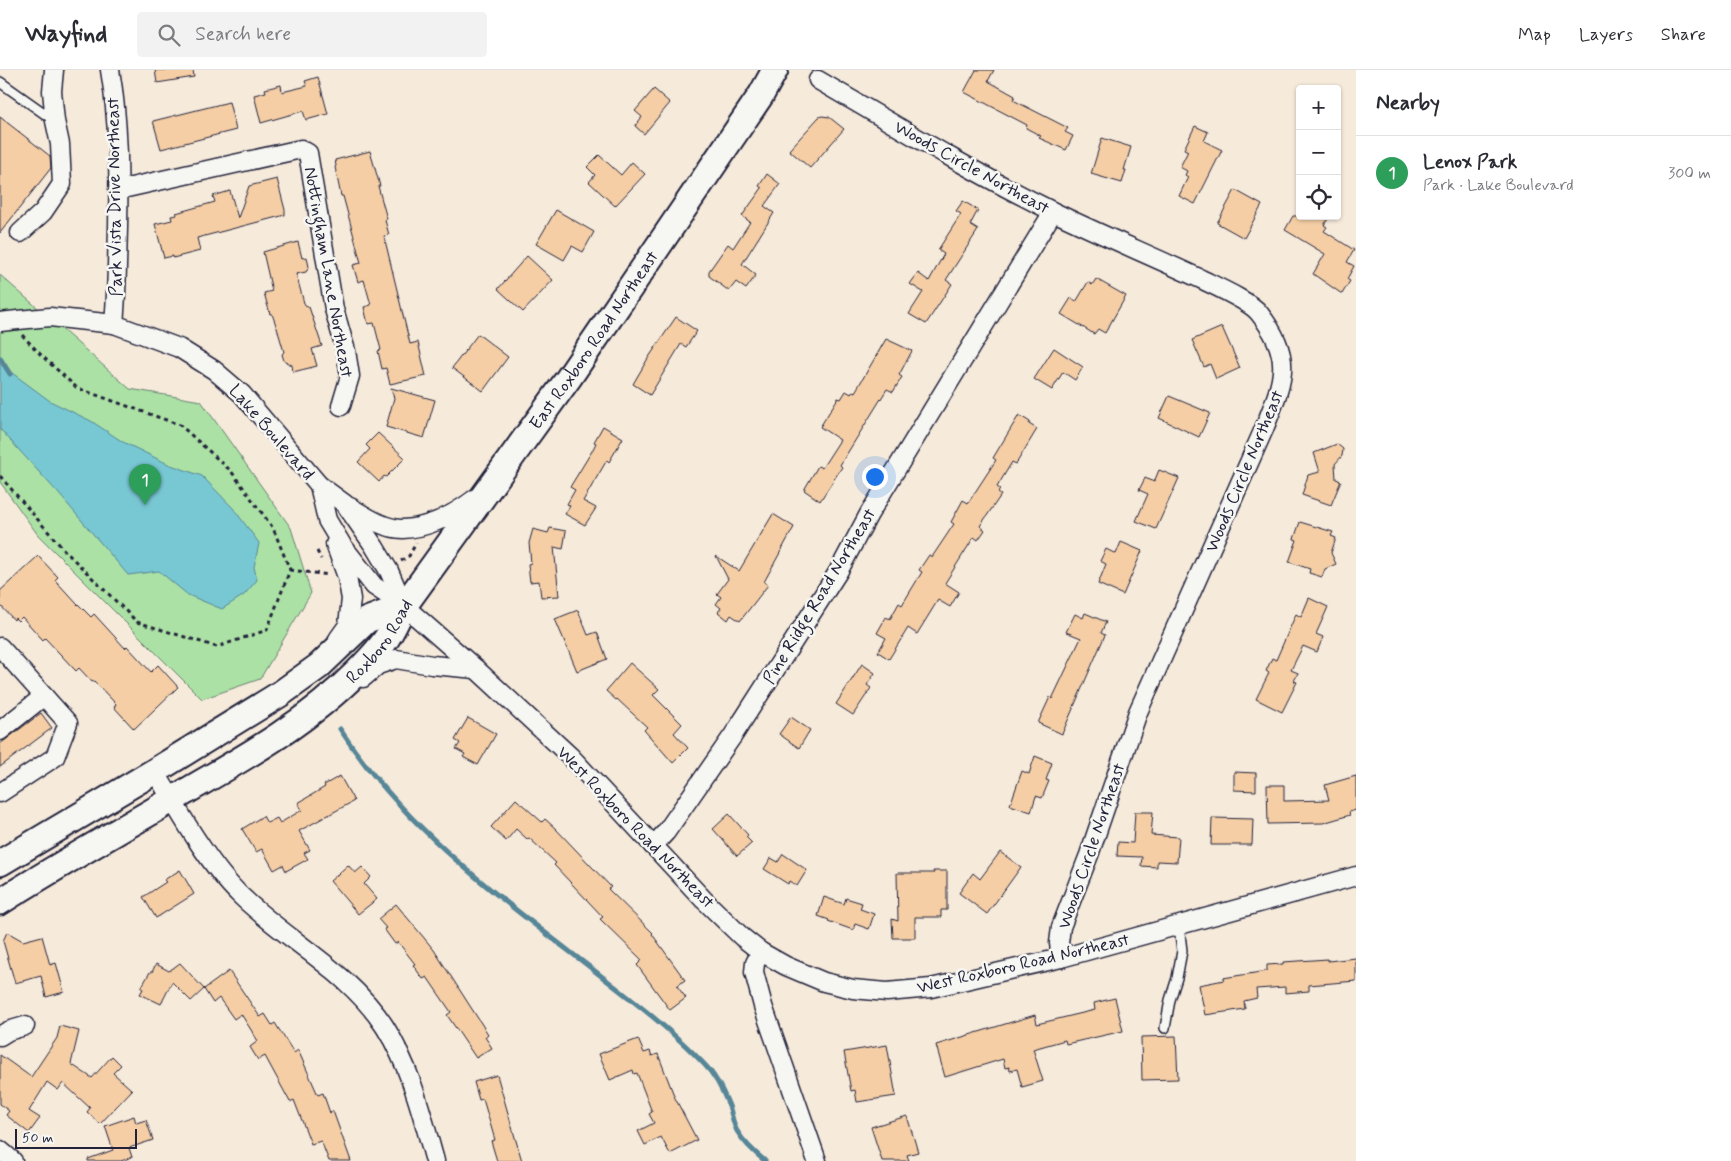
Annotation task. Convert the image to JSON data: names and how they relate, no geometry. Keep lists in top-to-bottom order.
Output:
{
  "streets": {
    "main road": ["East Roxboro Road Northeast", "Roxboro Road"],
    "street": [
      "Woods Circle Northeast",
      "Park Vista Drive Northeast",
      "Nottingham Lane Northeast",
      "Lake Boulevard",
      "Pine Ridge Road Northeast",
      "West Roxboro Road Northeast"
    ]
  },
  "crossings": [
    ["Woods Circle Northeast", "Pine Ridge Road Northeast"],
    ["Woods Circle Northeast", "West Roxboro Road Northeast"],
    ["Park Vista Drive Northeast", "Nottingham Lane Northeast"],
    ["Park Vista Drive Northeast", "Lake Boulevard"],
    ["East Roxboro Road Northeast", "Lake Boulevard"],
    ["East Roxboro Road Northeast", "Roxboro Road"],
    ["East Roxboro Road Northeast", "West Roxboro Road Northeast"],
    ["Lake Boulevard", "Roxboro Road"],
    ["Lake Boulevard", "West Roxboro Road Northeast"],
    ["Pine Ridge Road Northeast", "West Roxboro Road Northeast"],
    ["Roxboro Road", "West Roxboro Road Northeast"]
  ],
  "scale_bar": "50 m",
  "page": {
    "header": "Wayfind",
    "search": "Search here",
    "nav": ["Map", "Layers", "Share"],
    "heading": "Nearby",
    "map_buttons": ["+", "−"],
    "list": [
      {
        "mark": "1",
        "name": "Lenox Park",
        "note": "Park · Lake Boulevard",
        "value": "300 m"
      }
    ],
    "pins": "1",
    "scale": "50 m"
  }
}
